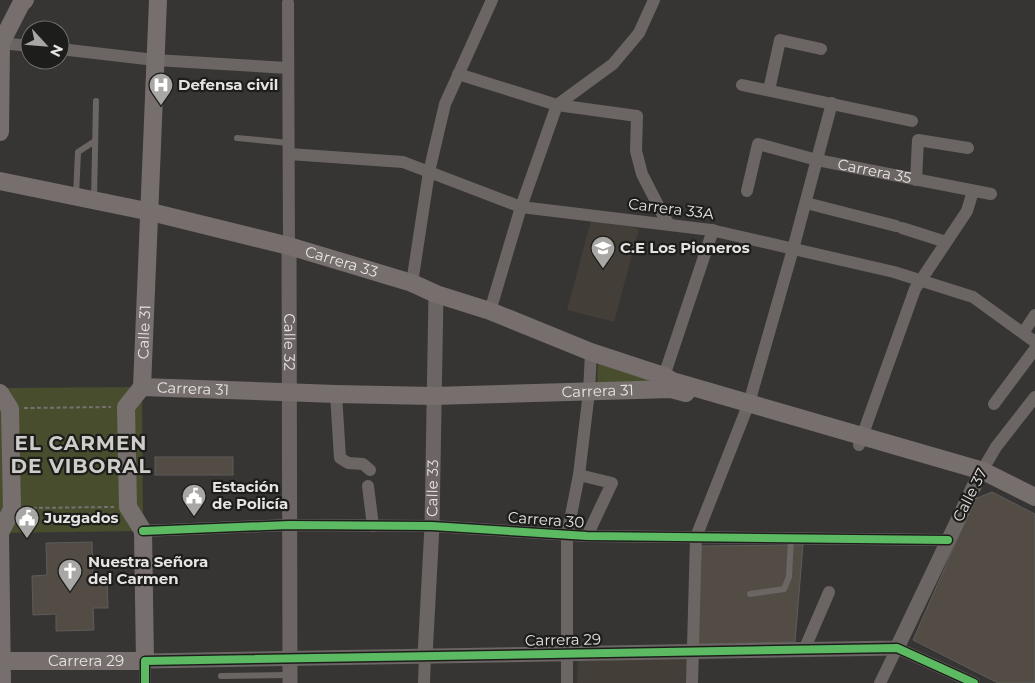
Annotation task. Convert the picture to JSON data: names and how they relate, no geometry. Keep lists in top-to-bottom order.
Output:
{
  "streets": {
    "main road": [
      "Carrera 33",
      "Calle 31",
      "Carrera 31",
      "Carrera 29"
    ],
    "street": [
      "Carrera 35",
      "Carrera 33A",
      "Calle 32",
      "Calle 33",
      "Calle 37",
      "Carrera 30"
    ]
  },
  "crossings": [
    ["Carrera 33A", "Calle 32"],
    ["Carrera 33", "Calle 31"],
    ["Carrera 33", "Calle 32"],
    ["Carrera 33", "Carrera 31"],
    ["Carrera 33", "Calle 33"],
    ["Calle 31", "Carrera 31"],
    ["Calle 32", "Carrera 31"],
    ["Calle 32", "Carrera 30"],
    ["Calle 32", "Carrera 29"],
    ["Carrera 31", "Calle 33"],
    ["Carrera 31", "Calle 37"],
    ["Calle 33", "Carrera 30"],
    ["Calle 33", "Carrera 29"],
    ["Calle 37", "Carrera 30"],
    ["Calle 37", "Carrera 29"]
  ],
  "districts": ["EL CARMEN DE VIBORAL"],
  "places": {
    "hospital": ["Defensa civil"],
    "school or university": ["C.E Los Pioneros"],
    "public building": ["Estación de Policía", "Juzgados"],
    "church": ["Nuestra Señora del Carmen"]
  },
  "north": "bottom right"
}
